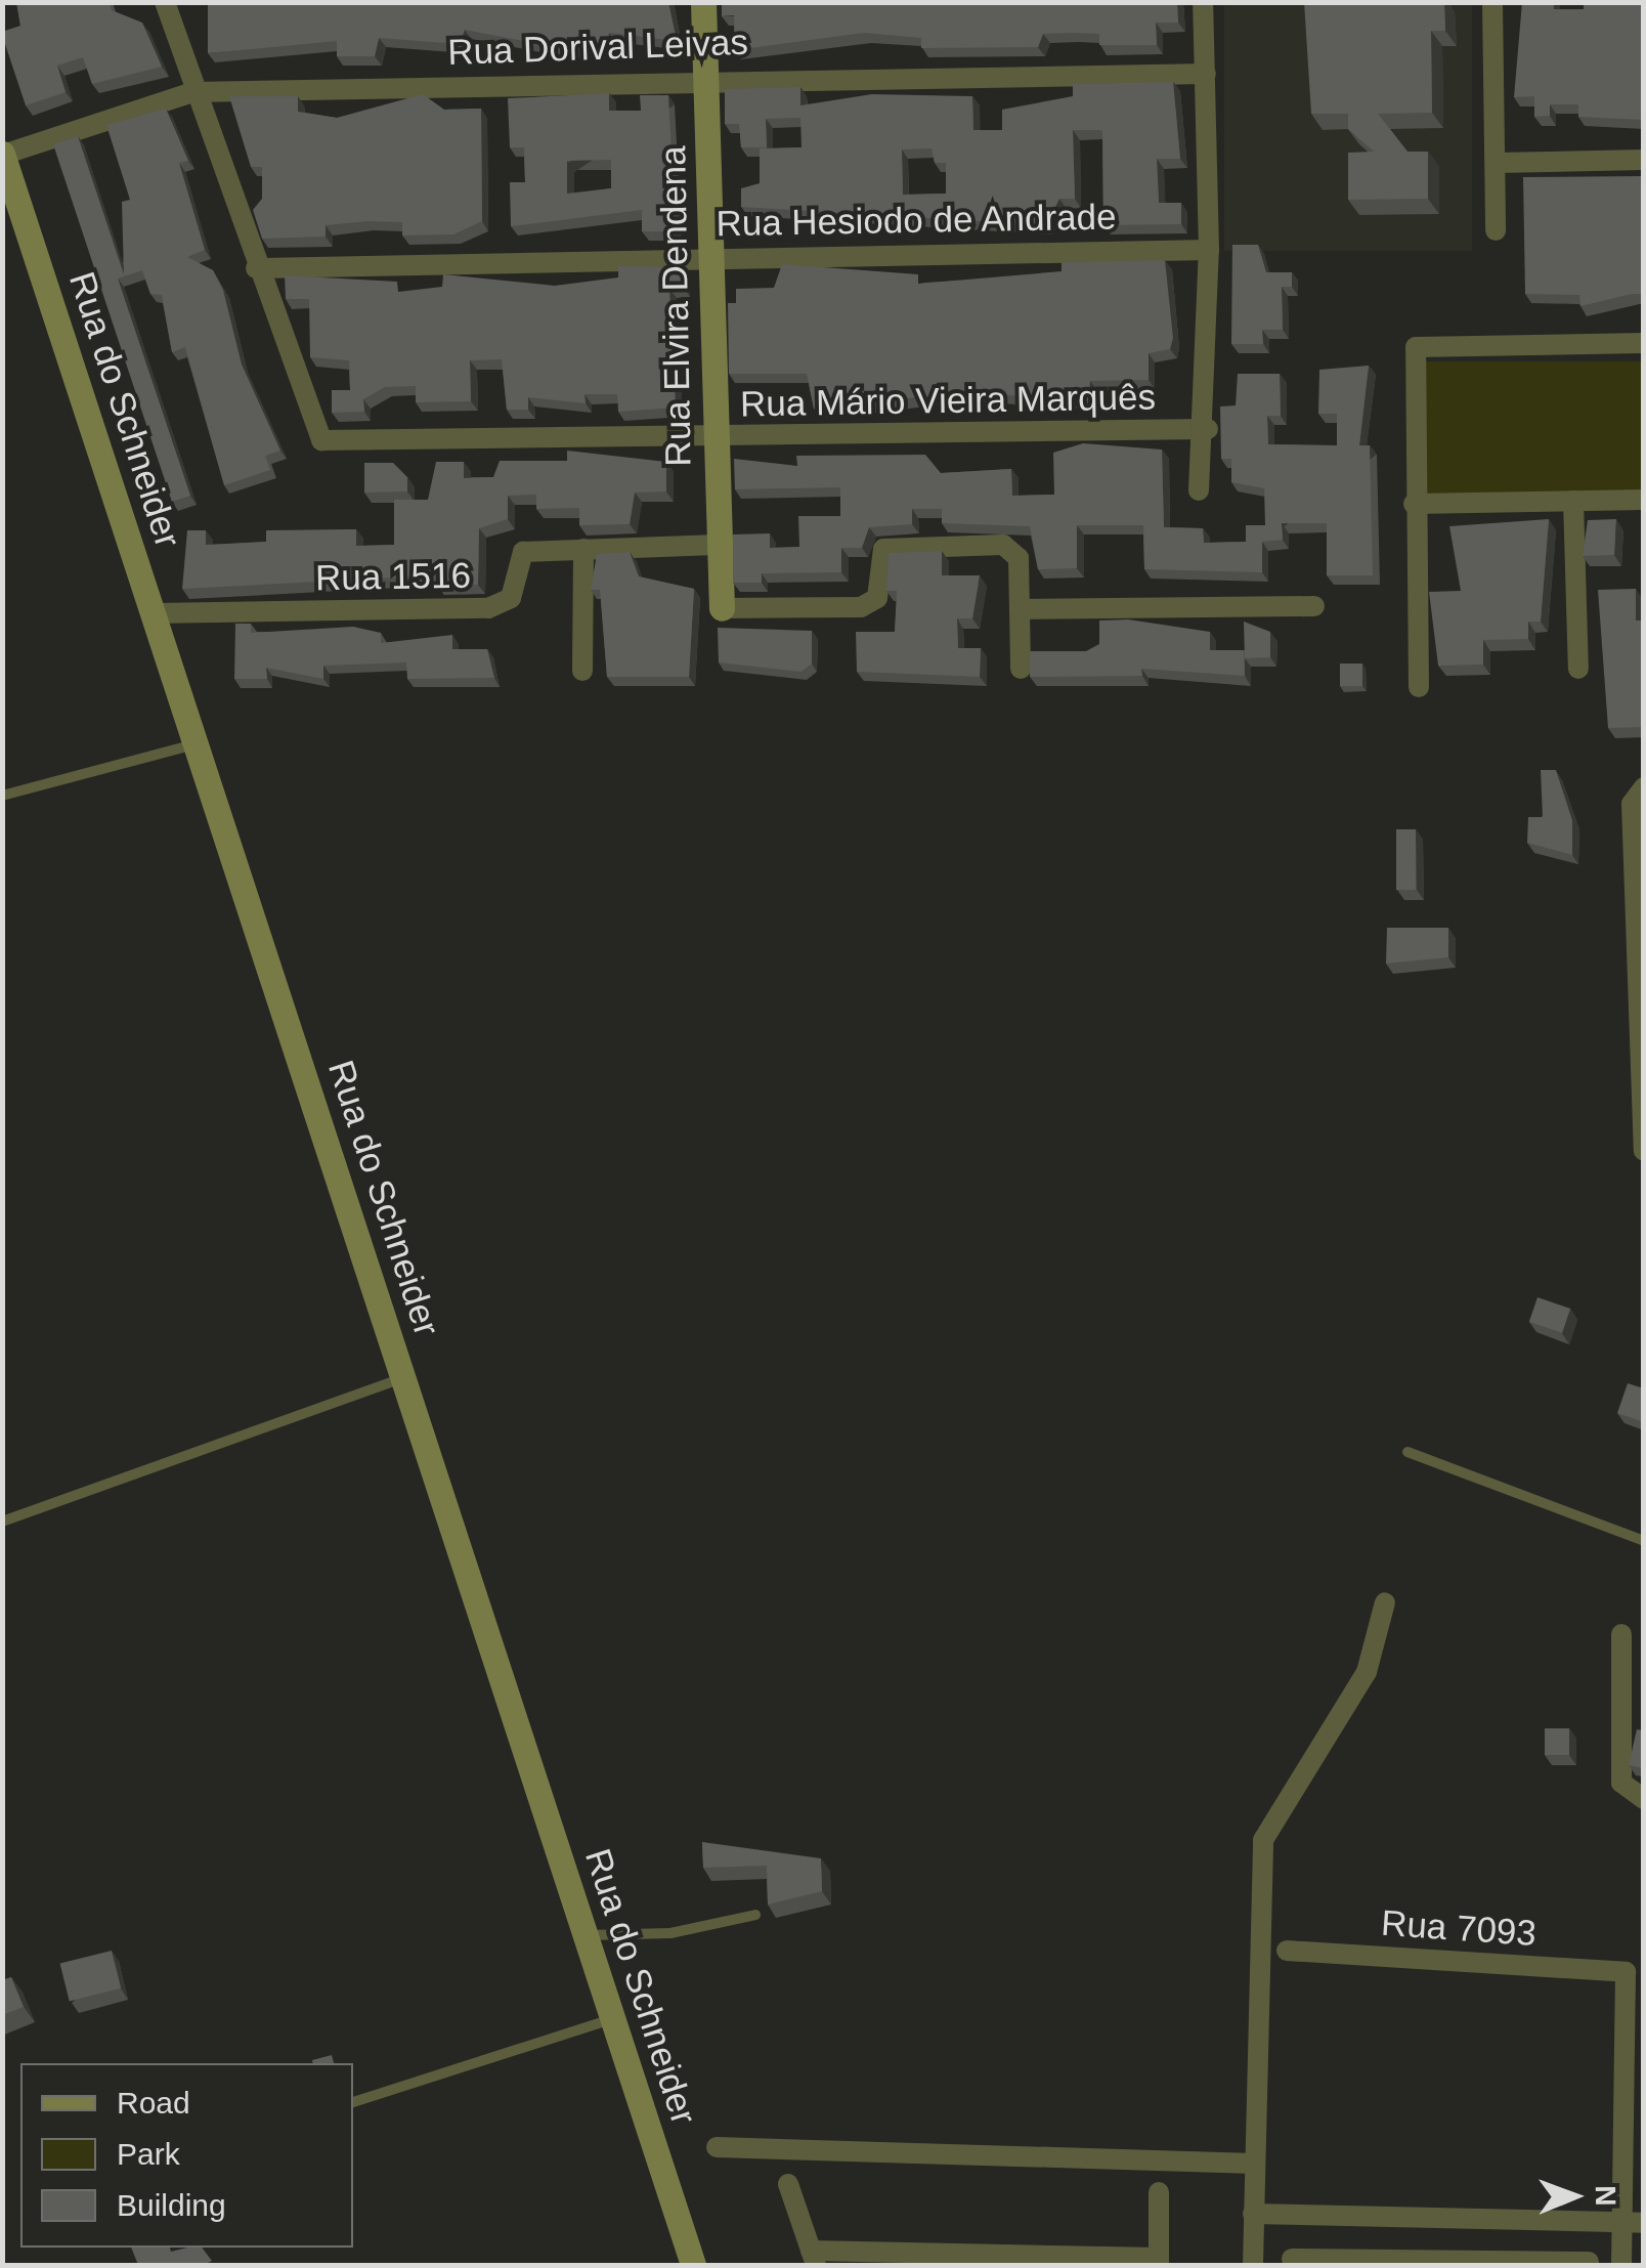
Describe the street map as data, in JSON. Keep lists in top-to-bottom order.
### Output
{
  "streets": {
    "street": [
      "Rua Dorival Leivas",
      "Rua Hesiodo de Andrade",
      "Rua Elvira Dendena",
      "Rua Mário Vieira Marquês",
      "Rua do Schneider",
      "Rua 1516",
      "Rua 7093"
    ]
  },
  "crossings": [
    ["Rua Dorival Leivas", "Rua Elvira Dendena"],
    ["Rua Dorival Leivas", "Rua do Schneider"],
    ["Rua Hesiodo de Andrade", "Rua Elvira Dendena"],
    ["Rua Hesiodo de Andrade", "Rua Mário Vieira Marquês"],
    ["Rua Elvira Dendena", "Rua Mário Vieira Marquês"],
    ["Rua Elvira Dendena", "Rua 1516"],
    ["Rua do Schneider", "Rua 1516"]
  ],
  "legend": ["Road", "Park", "Building"],
  "north": "right"
}
